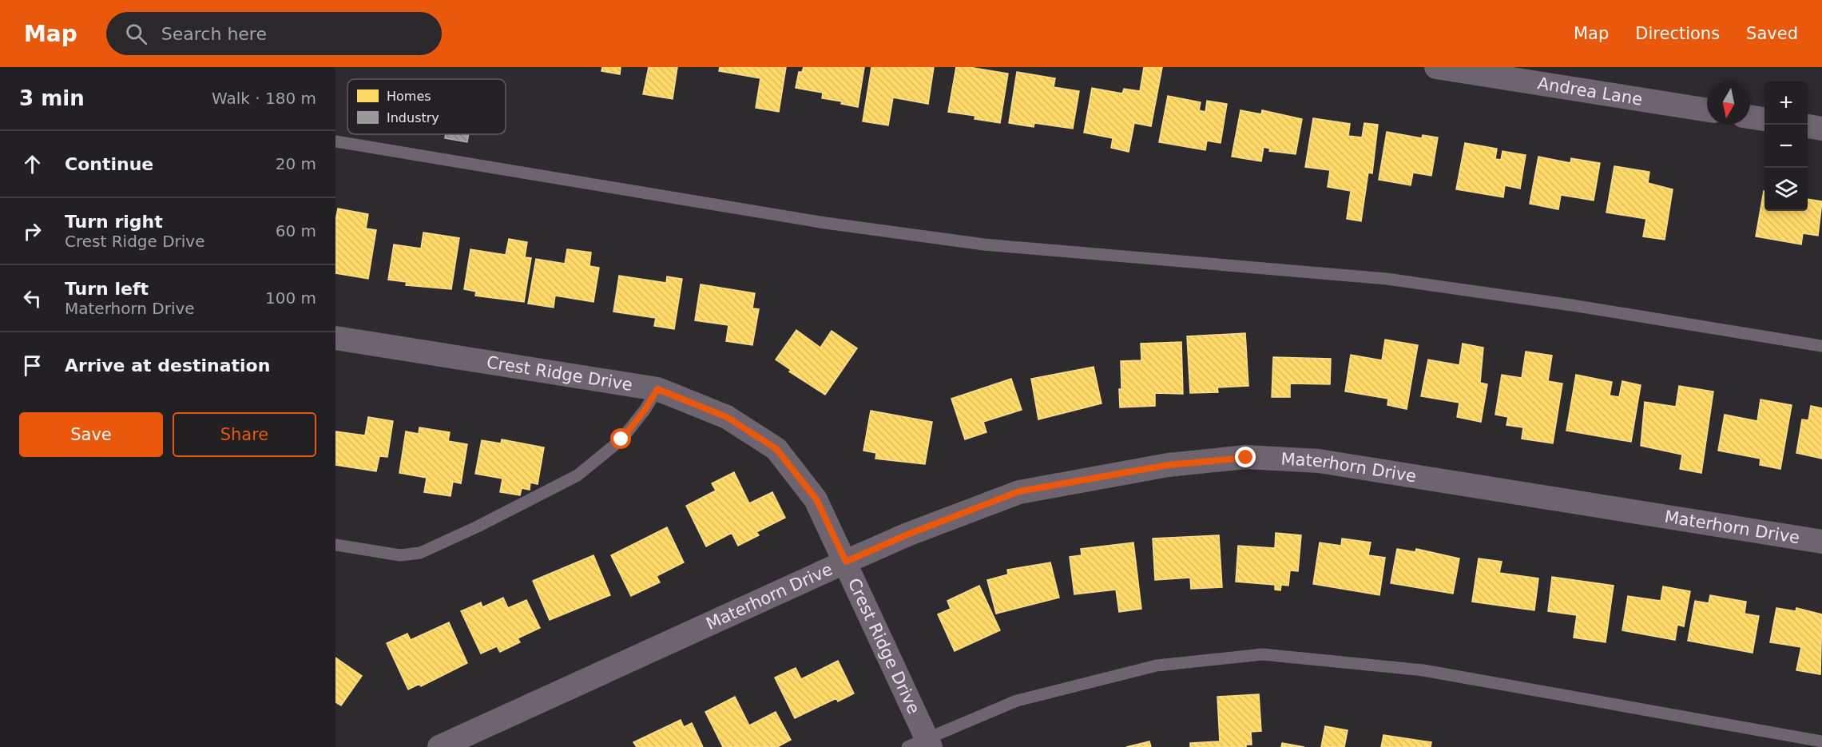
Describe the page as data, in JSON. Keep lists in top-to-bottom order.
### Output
{
  "streets": {
    "street": ["Andrea Lane", "Crest Ridge Drive", "Materhorn Drive"]
  },
  "crossings": [
    ["Crest Ridge Drive", "Materhorn Drive"]
  ],
  "legend": ["Homes", "Industry"],
  "north": "bottom",
  "page": {
    "header": "Map",
    "search": "Search here",
    "nav": ["Map", "Directions", "Saved"],
    "heading": ["3 min", "Walk · 180 m"],
    "map_buttons": ["+", "−"],
    "list": [
      ["Continue", "20 m"],
      ["Turn right", "Crest Ridge Drive", "60 m"],
      ["Turn left", "Materhorn Drive", "100 m"],
      "Arrive at destination"
    ],
    "buttons": ["Save", "Share"]
  }
}
